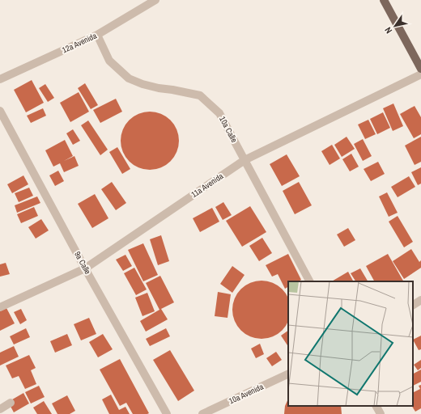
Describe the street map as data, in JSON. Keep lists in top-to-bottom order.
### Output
{
  "streets": {
    "street": [
      "12a Avenida",
      "10a Calle",
      "11a Avenida",
      "9a Calle",
      "10a Avenida"
    ]
  },
  "crossings": [
    ["12a Avenida", "10a Calle"],
    ["10a Calle", "11a Avenida"],
    ["11a Avenida", "9a Calle"]
  ],
  "north": "bottom left"
}
